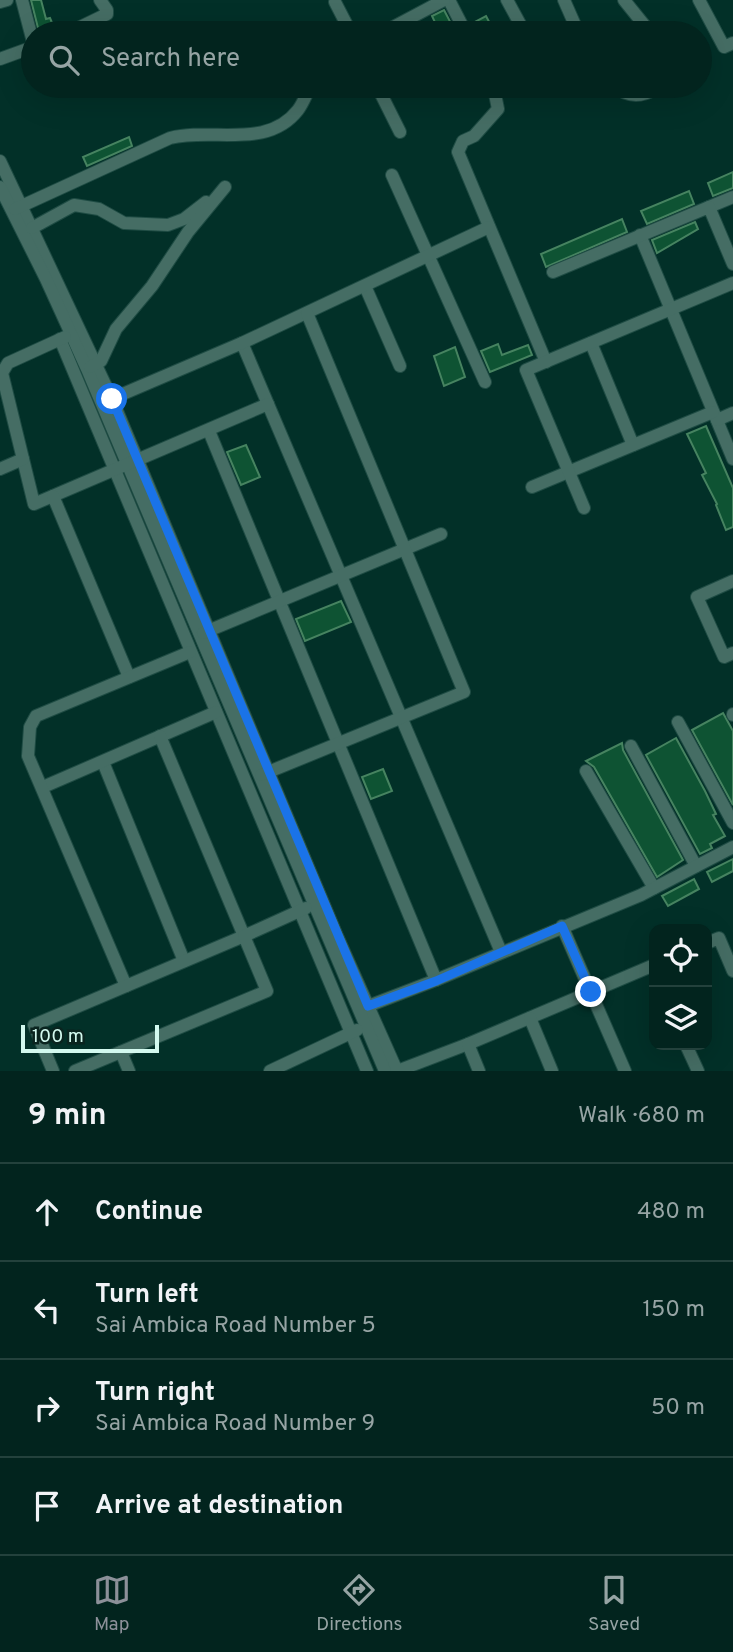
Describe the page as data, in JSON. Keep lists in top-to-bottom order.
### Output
{
  "scale_bar": "100 m",
  "page": {
    "search": "Search here",
    "scale": "100 m",
    "heading": ["9 min", "Walk · 680 m"],
    "list": [
      ["Continue", "480 m"],
      ["Turn left", "Sai Ambica Road Number 5", "150 m"],
      ["Turn right", "Sai Ambica Road Number 9", "50 m"],
      "Arrive at destination"
    ],
    "nav": ["Map", "Directions", "Saved"]
  }
}
